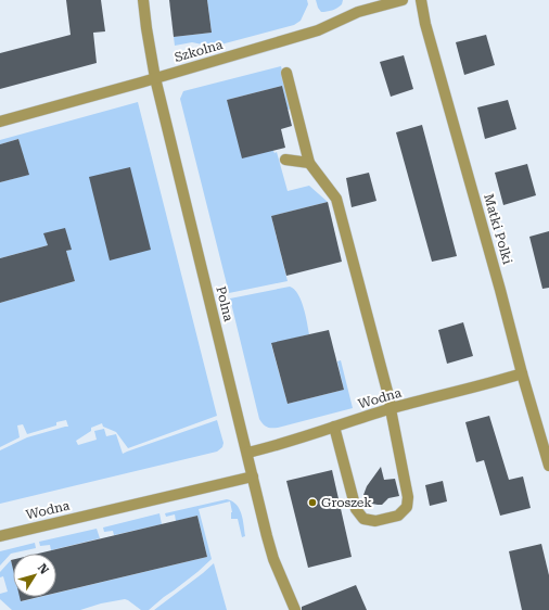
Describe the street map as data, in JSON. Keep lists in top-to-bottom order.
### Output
{
  "streets": {
    "street": [
      "Szkolna",
      "Matki Polki",
      "Polna",
      "Wodna"
    ]
  },
  "crossings": [
    ["Szkolna", "Polna"],
    ["Matki Polki", "Wodna"],
    ["Polna", "Wodna"]
  ],
  "places": ["Groszek"],
  "north": "top right"
}
